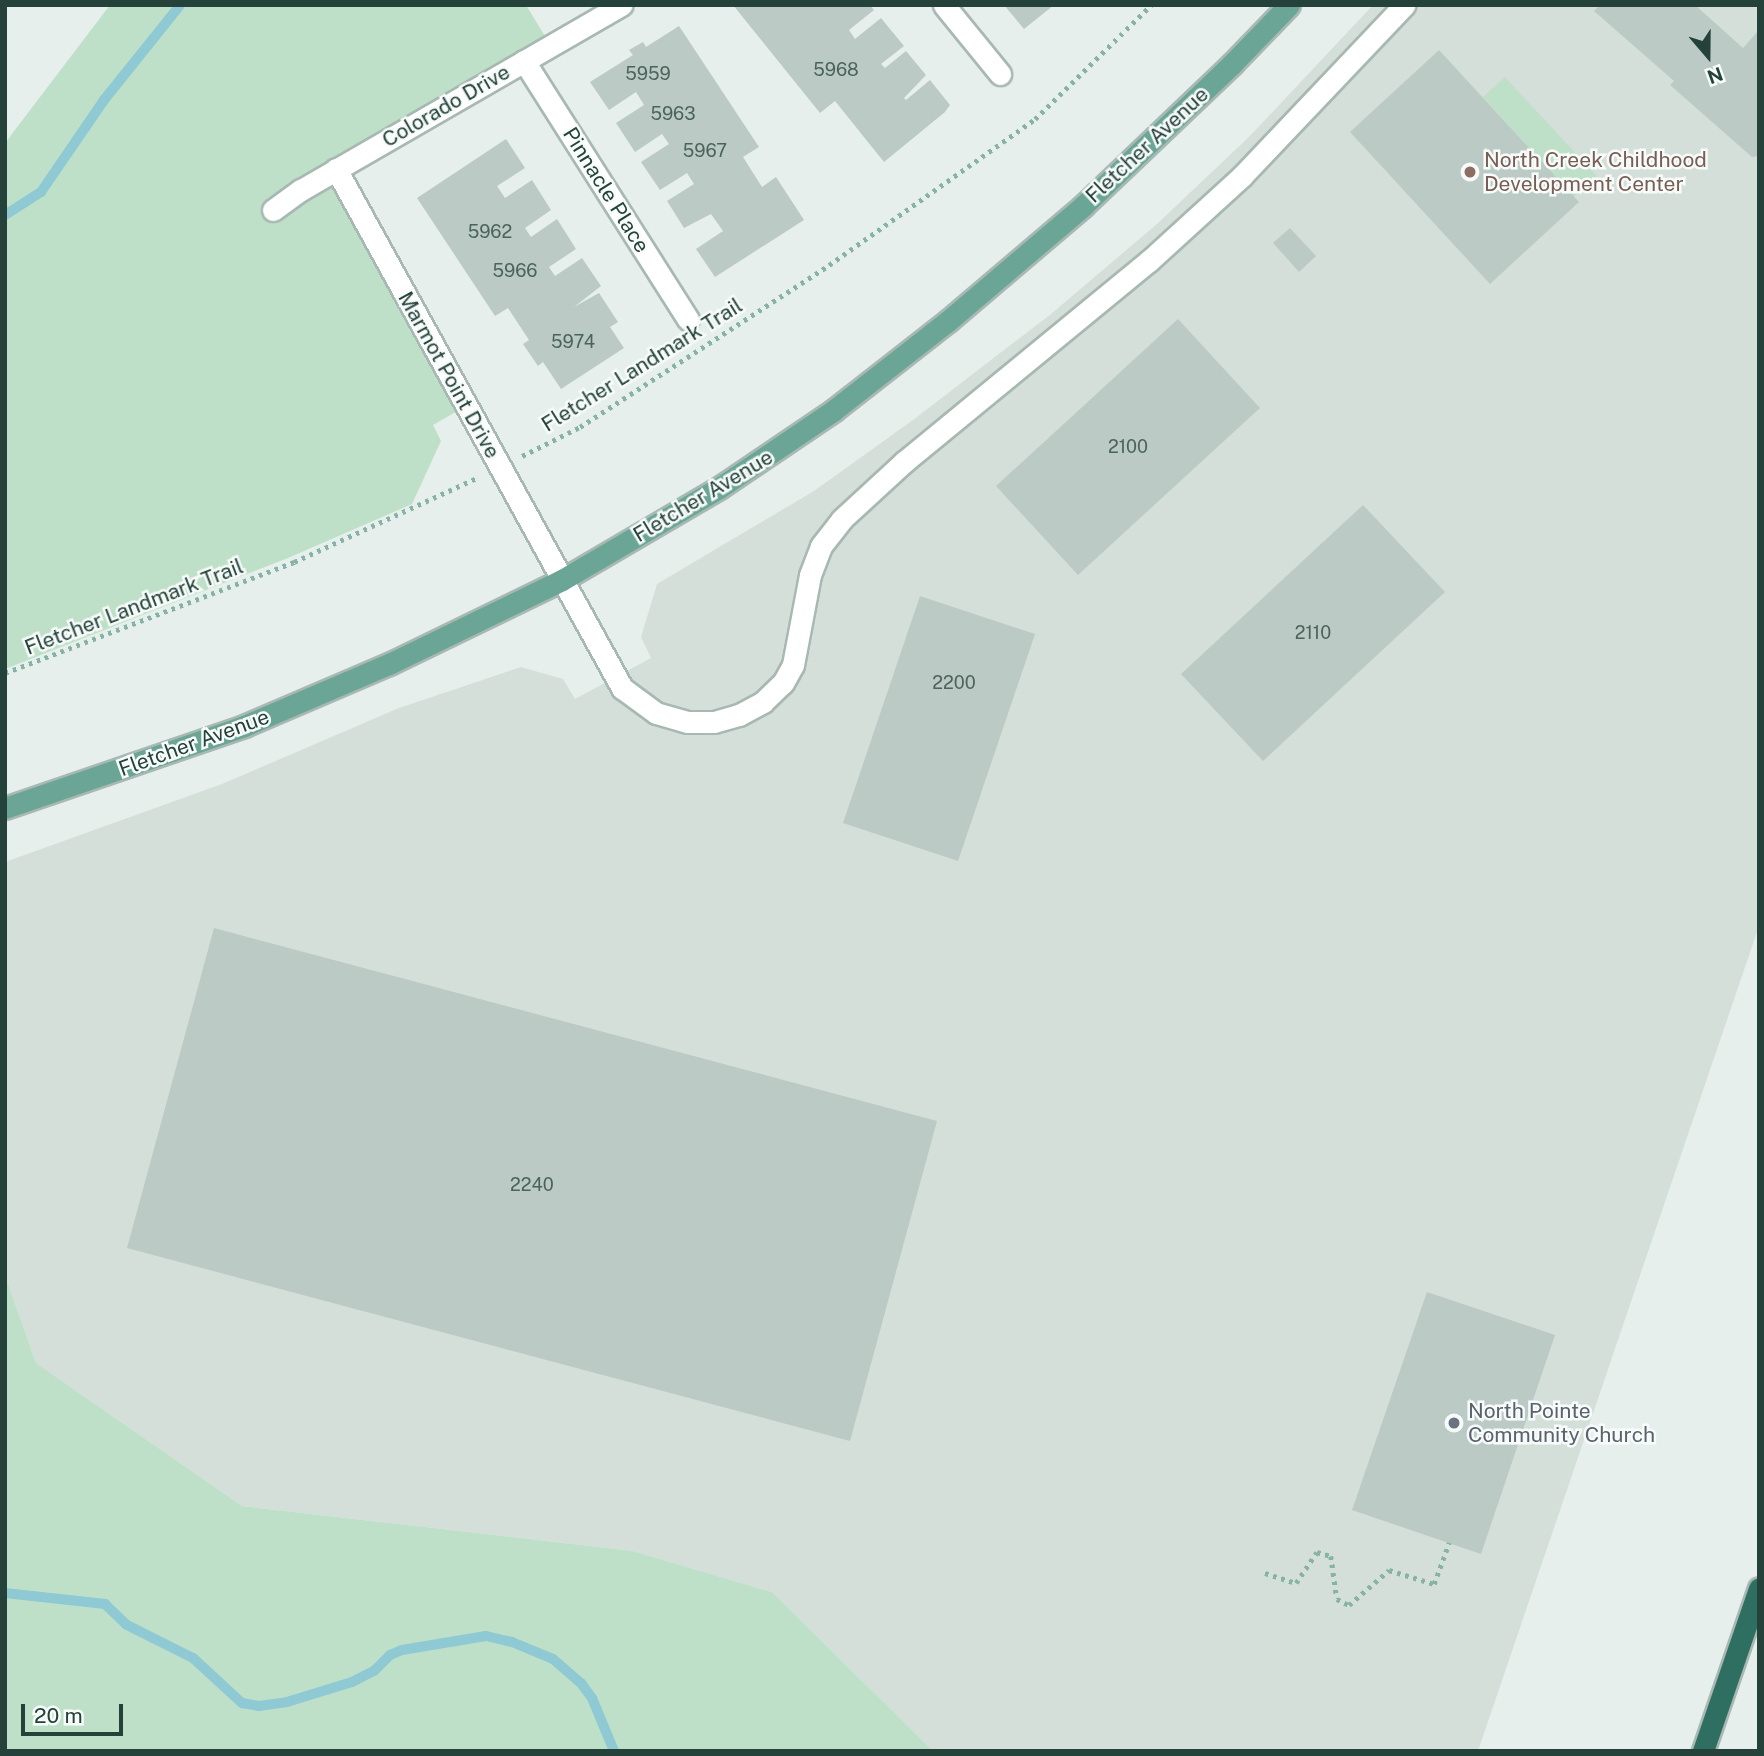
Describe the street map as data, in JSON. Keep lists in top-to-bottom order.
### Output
{
  "streets": {
    "main road": ["Fletcher Avenue"],
    "lane": ["Colorado Drive", "Pinnacle Place", "Marmot Point Drive"],
    "path": ["Fletcher Landmark Trail"]
  },
  "crossings": [
    ["Colorado Drive", "Pinnacle Place"],
    ["Colorado Drive", "Marmot Point Drive"],
    ["Fletcher Avenue", "Marmot Point Drive"],
    ["Fletcher Landmark Trail", "Marmot Point Drive"]
  ],
  "places": ["North Creek Childhood Development Center", "North Pointe Community Church"],
  "house_numbers": [
    "5968",
    "5959",
    "5963",
    "5967",
    "5962",
    "5966",
    "5974",
    "2100",
    "2110",
    "2200",
    "2240"
  ],
  "scale_bar": "20 m",
  "north": "bottom"
}
